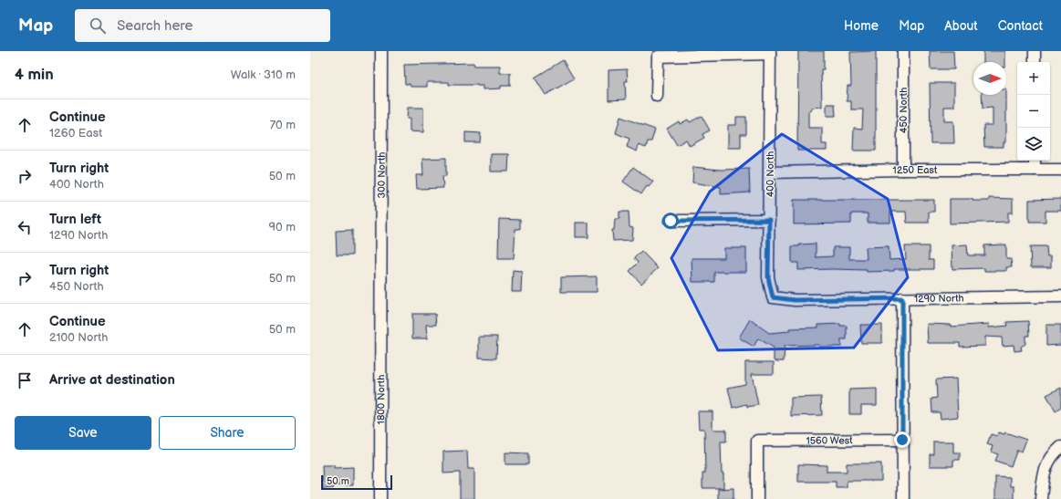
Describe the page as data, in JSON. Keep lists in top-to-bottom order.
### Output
{
  "streets": {
    "street": [
      "450 North",
      "1250 East",
      "400 North",
      "300 North",
      "1290 North",
      "1800 North",
      "1560 West"
    ]
  },
  "crossings": [
    ["450 North", "1250 East"],
    ["1250 East", "400 North"],
    ["400 North", "1290 North"],
    ["300 North", "1800 North"]
  ],
  "scale_bar": "50 m",
  "north": "right",
  "page": {
    "header": "Map",
    "search": "Search here",
    "nav": [
      "Home",
      "Map",
      "About",
      "Contact"
    ],
    "heading": ["4 min", "Walk · 310 m"],
    "map_buttons": ["+", "−"],
    "list": [
      ["Continue", "1260 East", "70 m"],
      ["Turn right", "400 North", "50 m"],
      ["Turn left", "1290 North", "90 m"],
      ["Turn right", "450 North", "50 m"],
      ["Continue", "2100 North", "50 m"],
      "Arrive at destination"
    ],
    "buttons": ["Save", "Share"],
    "scale": "50 m"
  }
}
